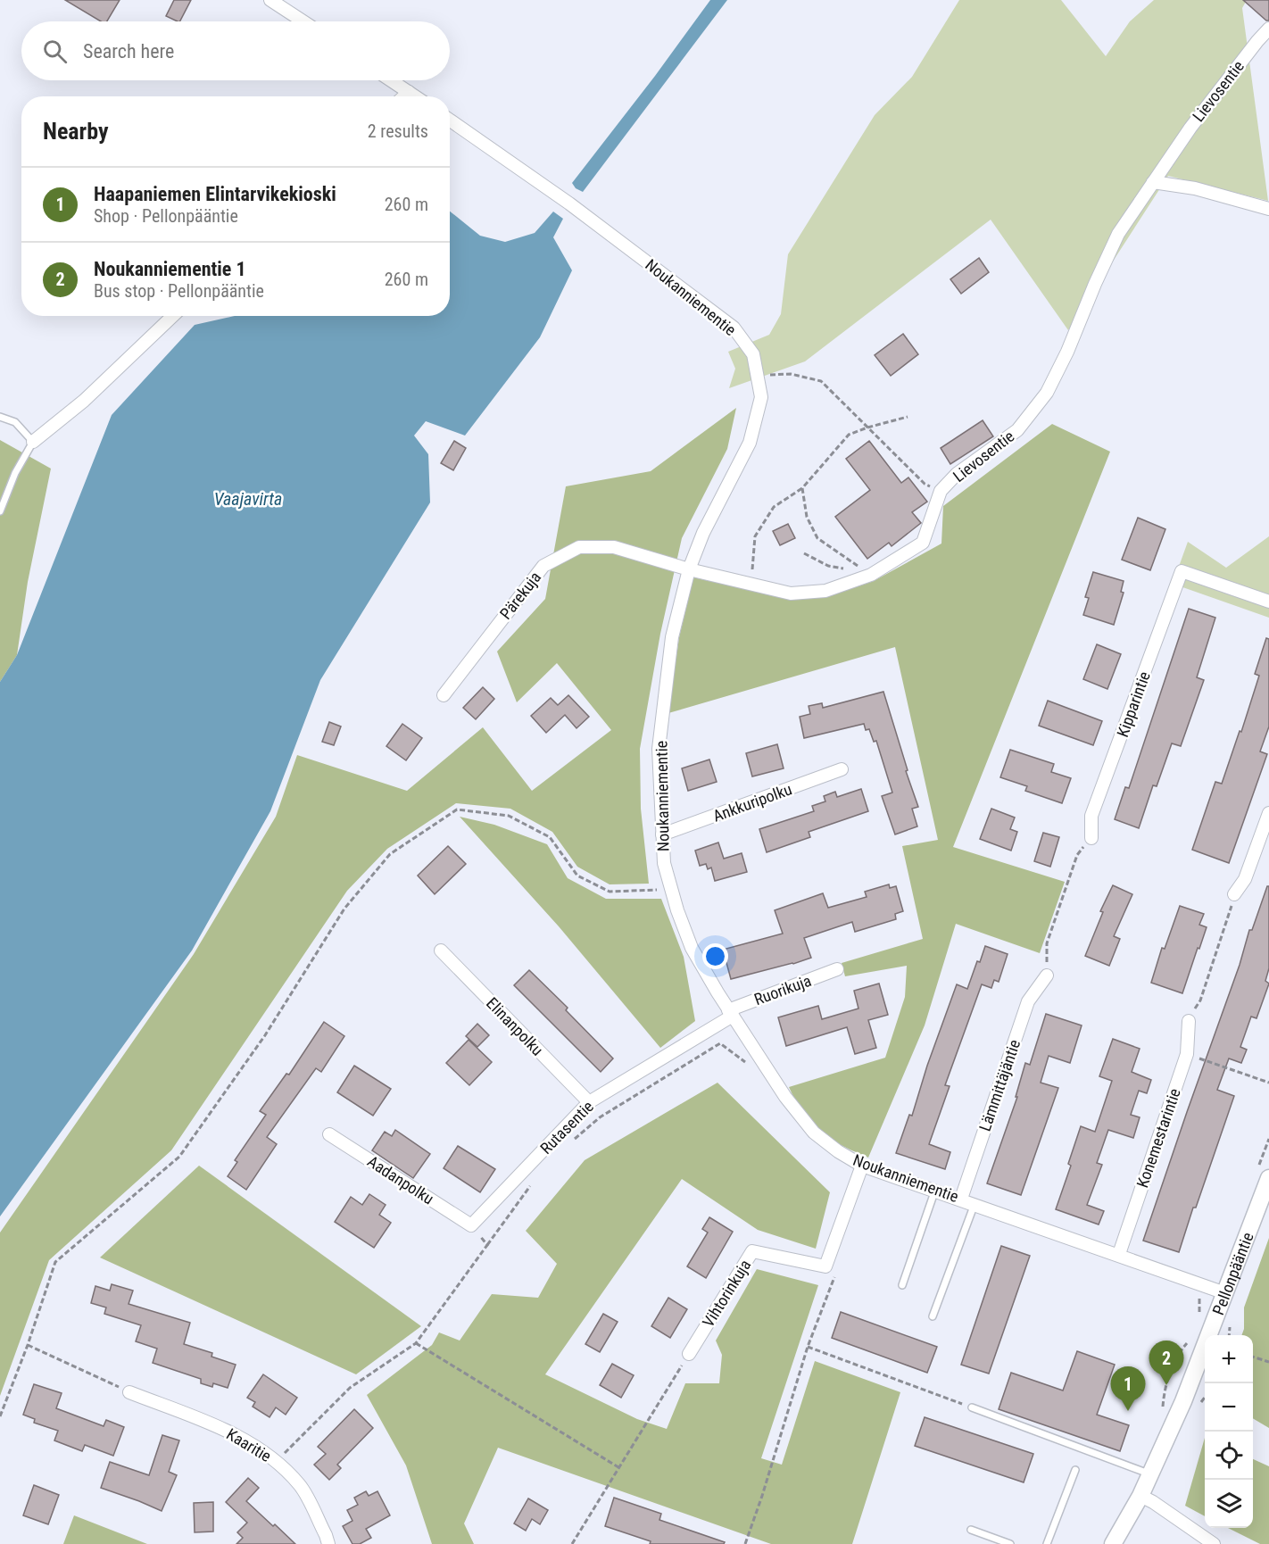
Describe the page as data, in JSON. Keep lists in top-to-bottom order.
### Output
{
  "streets": {
    "street": [
      "Lievosentie",
      "Noukanniementie",
      "Pärekuja",
      "Kipparintie",
      "Ankkuripolku",
      "Ruorikuja",
      "Elinanpolku",
      "Lämmittäjäntie",
      "Rutasentie",
      "Konemestarintie",
      "Aadanpolku",
      "Pellonpääntie",
      "Vihtorinkuja",
      "Kaaritie"
    ]
  },
  "crossings": [
    ["Lievosentie", "Noukanniementie"],
    ["Lievosentie", "Pärekuja"],
    ["Noukanniementie", "Pärekuja"],
    ["Noukanniementie", "Ankkuripolku"],
    ["Noukanniementie", "Ruorikuja"],
    ["Noukanniementie", "Lämmittäjäntie"],
    ["Noukanniementie", "Rutasentie"],
    ["Noukanniementie", "Konemestarintie"],
    ["Noukanniementie", "Pellonpääntie"],
    ["Noukanniementie", "Vihtorinkuja"],
    ["Ruorikuja", "Rutasentie"],
    ["Elinanpolku", "Rutasentie"],
    ["Rutasentie", "Aadanpolku"]
  ],
  "water": ["Vaajavirta"],
  "page": {
    "search": "Search here",
    "heading": ["Nearby", "2 results"],
    "list": [
      {
        "mark": "1",
        "name": "Haapaniemen Elintarvikekioski",
        "note": "Shop · Pellonpääntie",
        "value": "260 m"
      },
      {
        "mark": "2",
        "name": "Noukanniementie 1",
        "note": "Bus stop · Pellonpääntie",
        "value": "260 m"
      }
    ],
    "map_buttons": ["+", "−"],
    "pins": ["2", "1"]
  }
}
